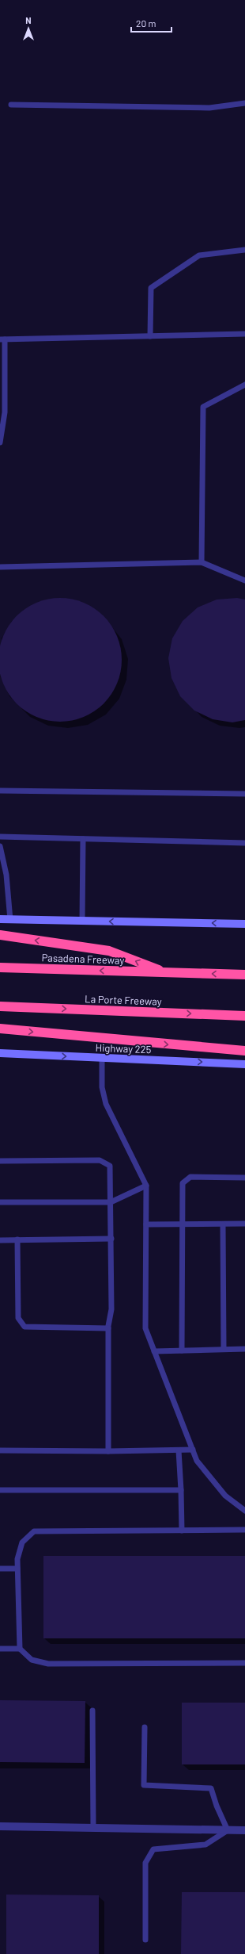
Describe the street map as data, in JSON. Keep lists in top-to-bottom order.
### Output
{
  "streets": {
    "highway": ["Pasadena Freeway", "La Porte Freeway"],
    "main road": ["Highway 225"]
  },
  "one_way": ["Highway 225"],
  "scale_bar": "20 m",
  "north": "top"
}
